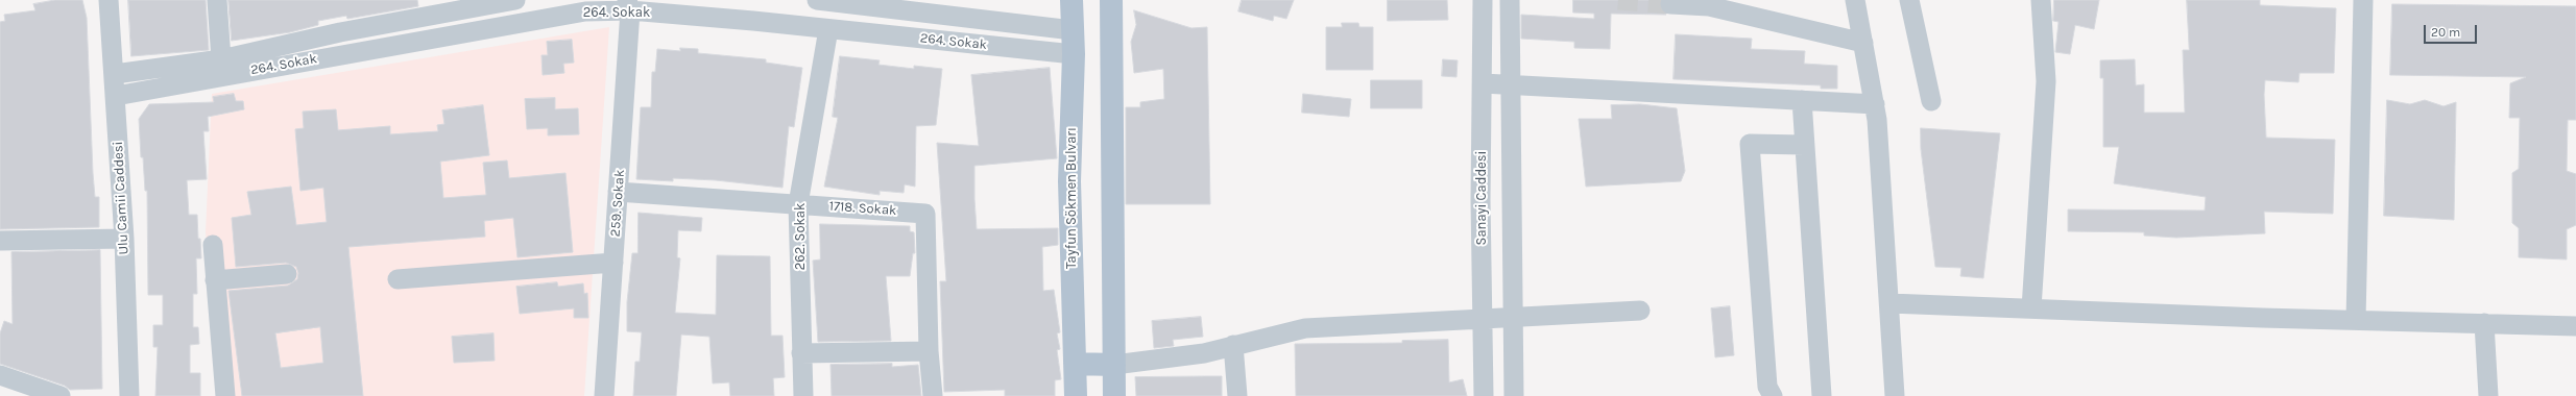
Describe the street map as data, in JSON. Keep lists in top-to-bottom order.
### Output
{
  "streets": {
    "main road": ["Tayfun Sökmen Bulvarı"],
    "street": [
      "264. Sokak",
      "Ulu Camii Caddesi",
      "Sanayi Caddesi",
      "259. Sokak",
      "1718. Sokak",
      "262. Sokak"
    ]
  },
  "crossings": [
    ["264. Sokak", "Ulu Camii Caddesi"],
    ["264. Sokak", "Tayfun Sökmen Bulvarı"],
    ["264. Sokak", "259. Sokak"],
    ["264. Sokak", "262. Sokak"],
    ["259. Sokak", "1718. Sokak"],
    ["1718. Sokak", "262. Sokak"]
  ],
  "scale_bar": "20 m"
}
